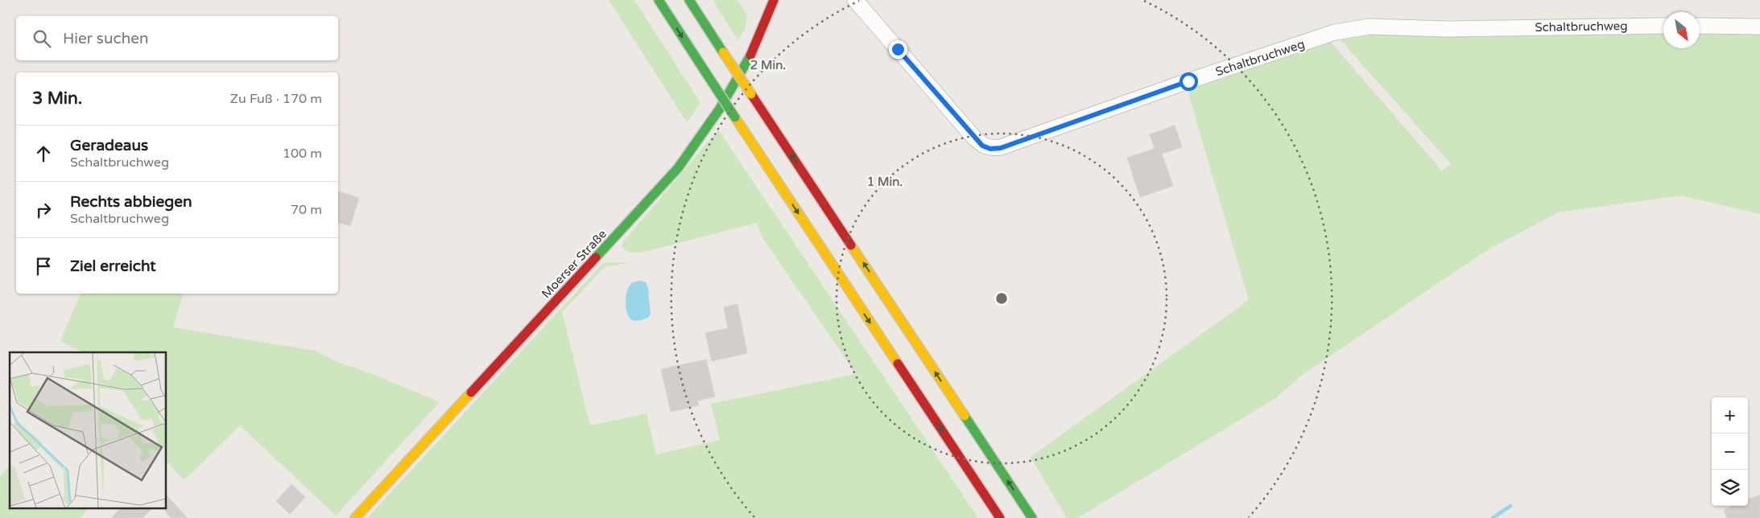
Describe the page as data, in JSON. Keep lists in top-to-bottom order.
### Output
{
  "streets": {
    "main road": ["Moerser Straße"],
    "street": ["Schaltbruchweg"]
  },
  "north": "bottom right",
  "page": {
    "search": "Hier suchen",
    "heading": ["3 Min.", "Zu Fuß · 170 m"],
    "list": [
      ["Geradeaus", "Schaltbruchweg", "100 m"],
      ["Rechts abbiegen", "Schaltbruchweg", "70 m"],
      "Ziel erreicht"
    ],
    "map_buttons": ["+", "−"]
  },
  "rings": ["2 Min.", "1 Min."]
}
